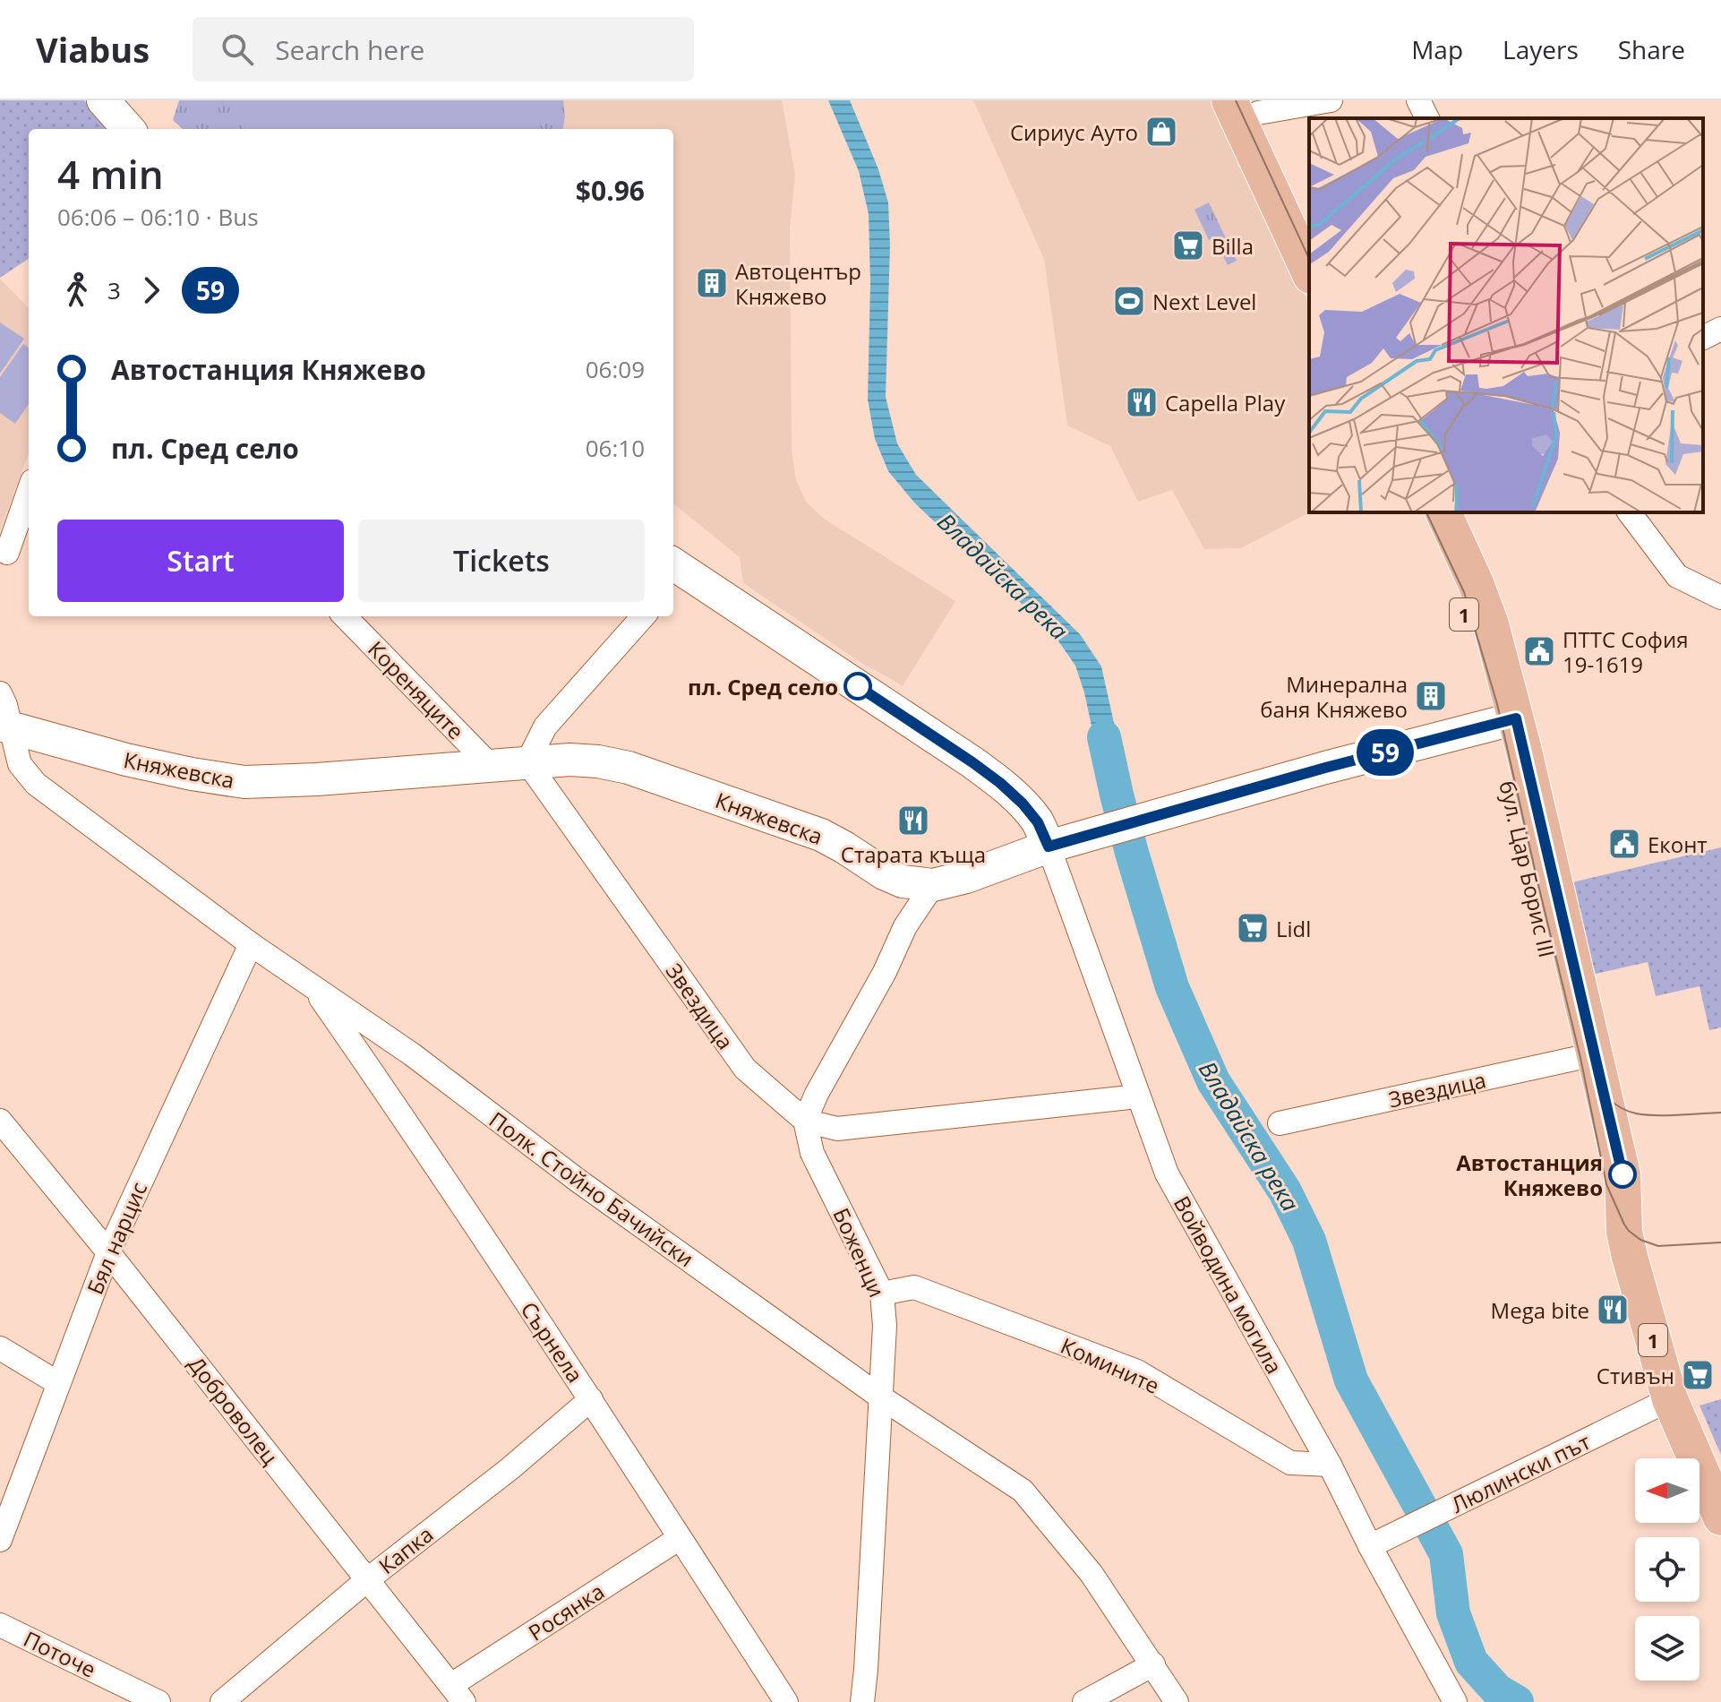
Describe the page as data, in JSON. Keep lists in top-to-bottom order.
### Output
{
  "streets": {
    "main road": ["1", "бул. Цар Борис III"],
    "street": [
      "Кореняците",
      "Княжевска",
      "Звездица",
      "Полк. Стойно Бачийски",
      "Бял нарцис",
      "Боженци",
      "Войводина могила",
      "Сърнела",
      "Комините",
      "Доброволец",
      "Люлински път",
      "Капка",
      "Росянка",
      "Поточе"
    ]
  },
  "crossings": [
    ["Кореняците", "Княжевска"],
    ["Княжевска", "бул. Цар Борис III"],
    ["Княжевска", "Звездица"],
    ["Княжевска", "Полк. Стойно Бачийски"],
    ["Княжевска", "Войводина могила"],
    ["бул. Цар Борис III", "Звездица"],
    ["бул. Цар Борис III", "Люлински път"],
    ["Звездица", "Боженци"],
    ["Звездица", "Войводина могила"],
    ["Полк. Стойно Бачийски", "Бял нарцис"],
    ["Полк. Стойно Бачийски", "Боженци"],
    ["Полк. Стойно Бачийски", "Сърнела"],
    ["Бял нарцис", "Доброволец"],
    ["Боженци", "Комините"],
    ["Войводина могила", "Комините"],
    ["Войводина могила", "Люлински път"],
    ["Сърнела", "Капка"],
    ["Сърнела", "Росянка"],
    ["Доброволец", "Капка"],
    ["Доброволец", "Росянка"]
  ],
  "water": ["Владайска река"],
  "places": {
    "shop": ["Сириус Ауто"],
    "supermarket": ["Billa", "Lidl", "Стивън"],
    "building": ["Автоцентър Княжево", "Минерална баня Княжево"],
    "sports": ["Next Level"],
    "restaurant": ["Capella Play", "Старата къща", "Mega bite"],
    "public building": ["ПТТС София 19-1619", "Еконт"],
    "other": ["пл. Сред село", "Автостанция Княжево"]
  },
  "lines": ["bus line 59"],
  "north": "left",
  "page": {
    "header": "Viabus",
    "search": "Search here",
    "nav": ["Map", "Layers", "Share"],
    "on_map": "59",
    "heading": ["4 min", "06:06 – 06:10 · Bus", "$0.96"],
    "legs": ["3", "59"],
    "list": [
      {
        "name": "Автостанция Княжево",
        "value": "06:09"
      },
      {
        "name": "пл. Сред село",
        "value": "06:10"
      }
    ],
    "buttons": ["Start", "Tickets"]
  }
}
